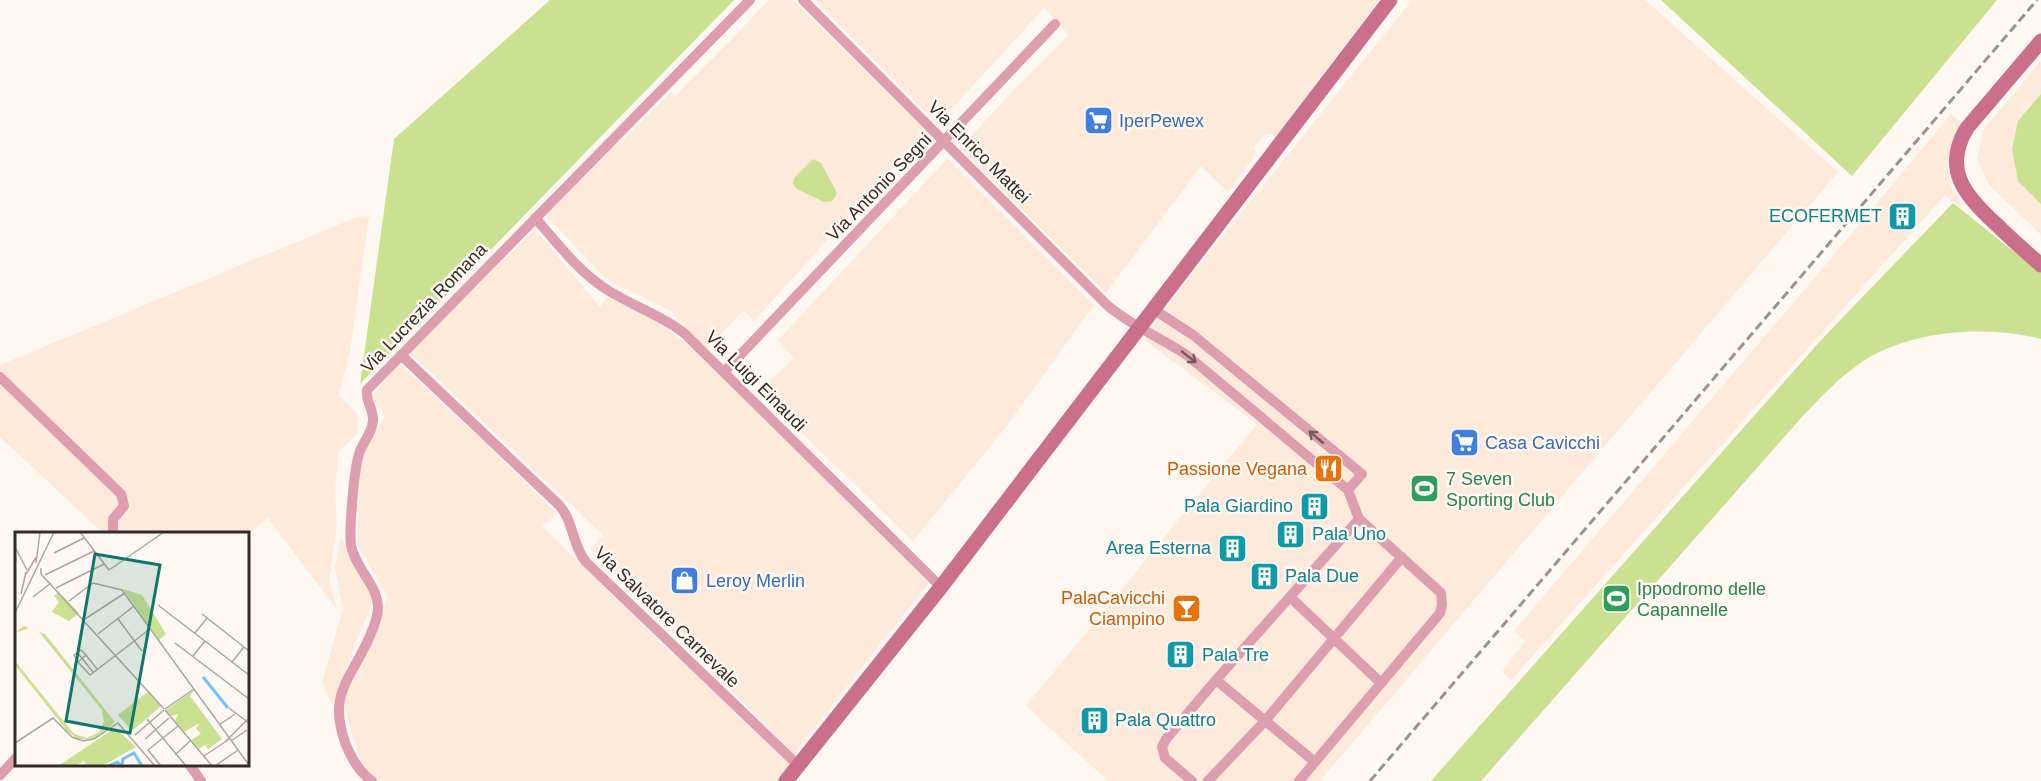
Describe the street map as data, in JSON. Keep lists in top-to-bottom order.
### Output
{
  "streets": {
    "street": [
      "Via Enrico Mattei",
      "Via Antonio Segni",
      "Via Lucrezia Romana",
      "Via Luigi Einaudi",
      "Via Salvatore Carnevale"
    ]
  },
  "crossings": [
    ["Via Enrico Mattei", "Via Antonio Segni"],
    ["Via Antonio Segni", "Via Luigi Einaudi"],
    ["Via Lucrezia Romana", "Via Luigi Einaudi"],
    ["Via Lucrezia Romana", "Via Salvatore Carnevale"]
  ],
  "places": {
    "supermarket": ["IperPewex", "Casa Cavicchi"],
    "building": [
      "ECOFERMET",
      "Pala Giardino",
      "Pala Uno",
      "Area Esterna",
      "Pala Due",
      "Pala Tre",
      "Pala Quattro"
    ],
    "restaurant": ["Passione Vegana"],
    "sports": ["7 Seven Sporting Club", "Ippodromo delle Capannelle"],
    "shop": ["Leroy Merlin"],
    "bar": ["PalaCavicchi Ciampino"]
  }
}
